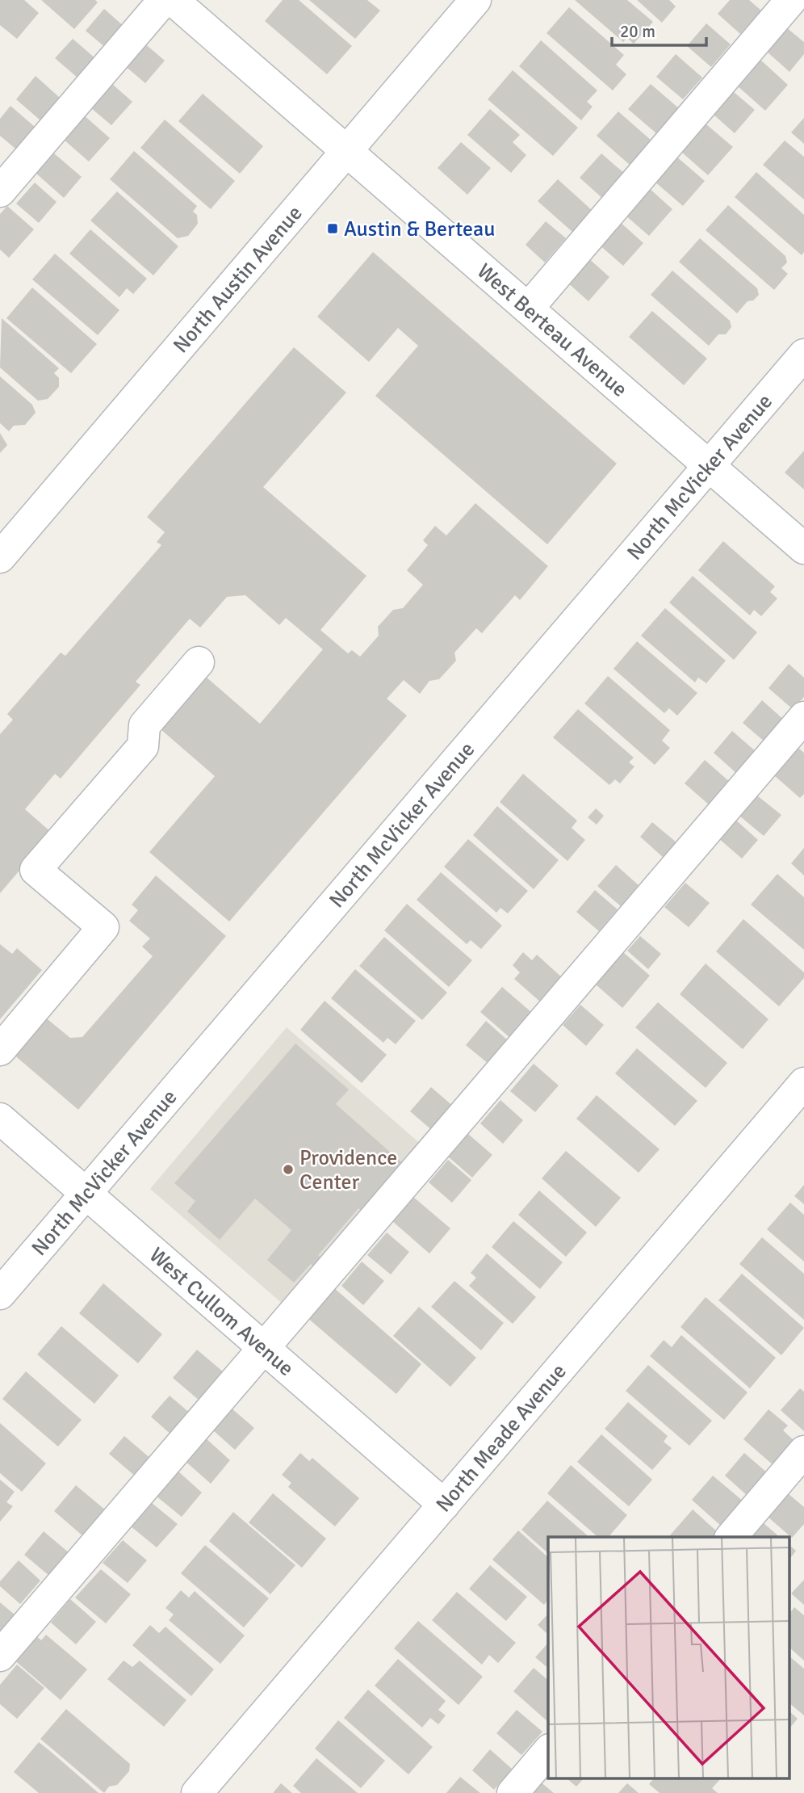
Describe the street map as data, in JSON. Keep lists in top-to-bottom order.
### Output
{
  "streets": {
    "street": [
      "North Austin Avenue",
      "West Berteau Avenue",
      "North McVicker Avenue",
      "West Cullom Avenue",
      "North Meade Avenue"
    ]
  },
  "crossings": [
    ["North Austin Avenue", "West Berteau Avenue"],
    ["West Berteau Avenue", "North McVicker Avenue"],
    ["North McVicker Avenue", "West Cullom Avenue"],
    ["West Cullom Avenue", "North Meade Avenue"]
  ],
  "places": {
    "transit": ["Austin & Berteau"],
    "other": ["Providence Center"]
  },
  "scale_bar": "20 m"
}
